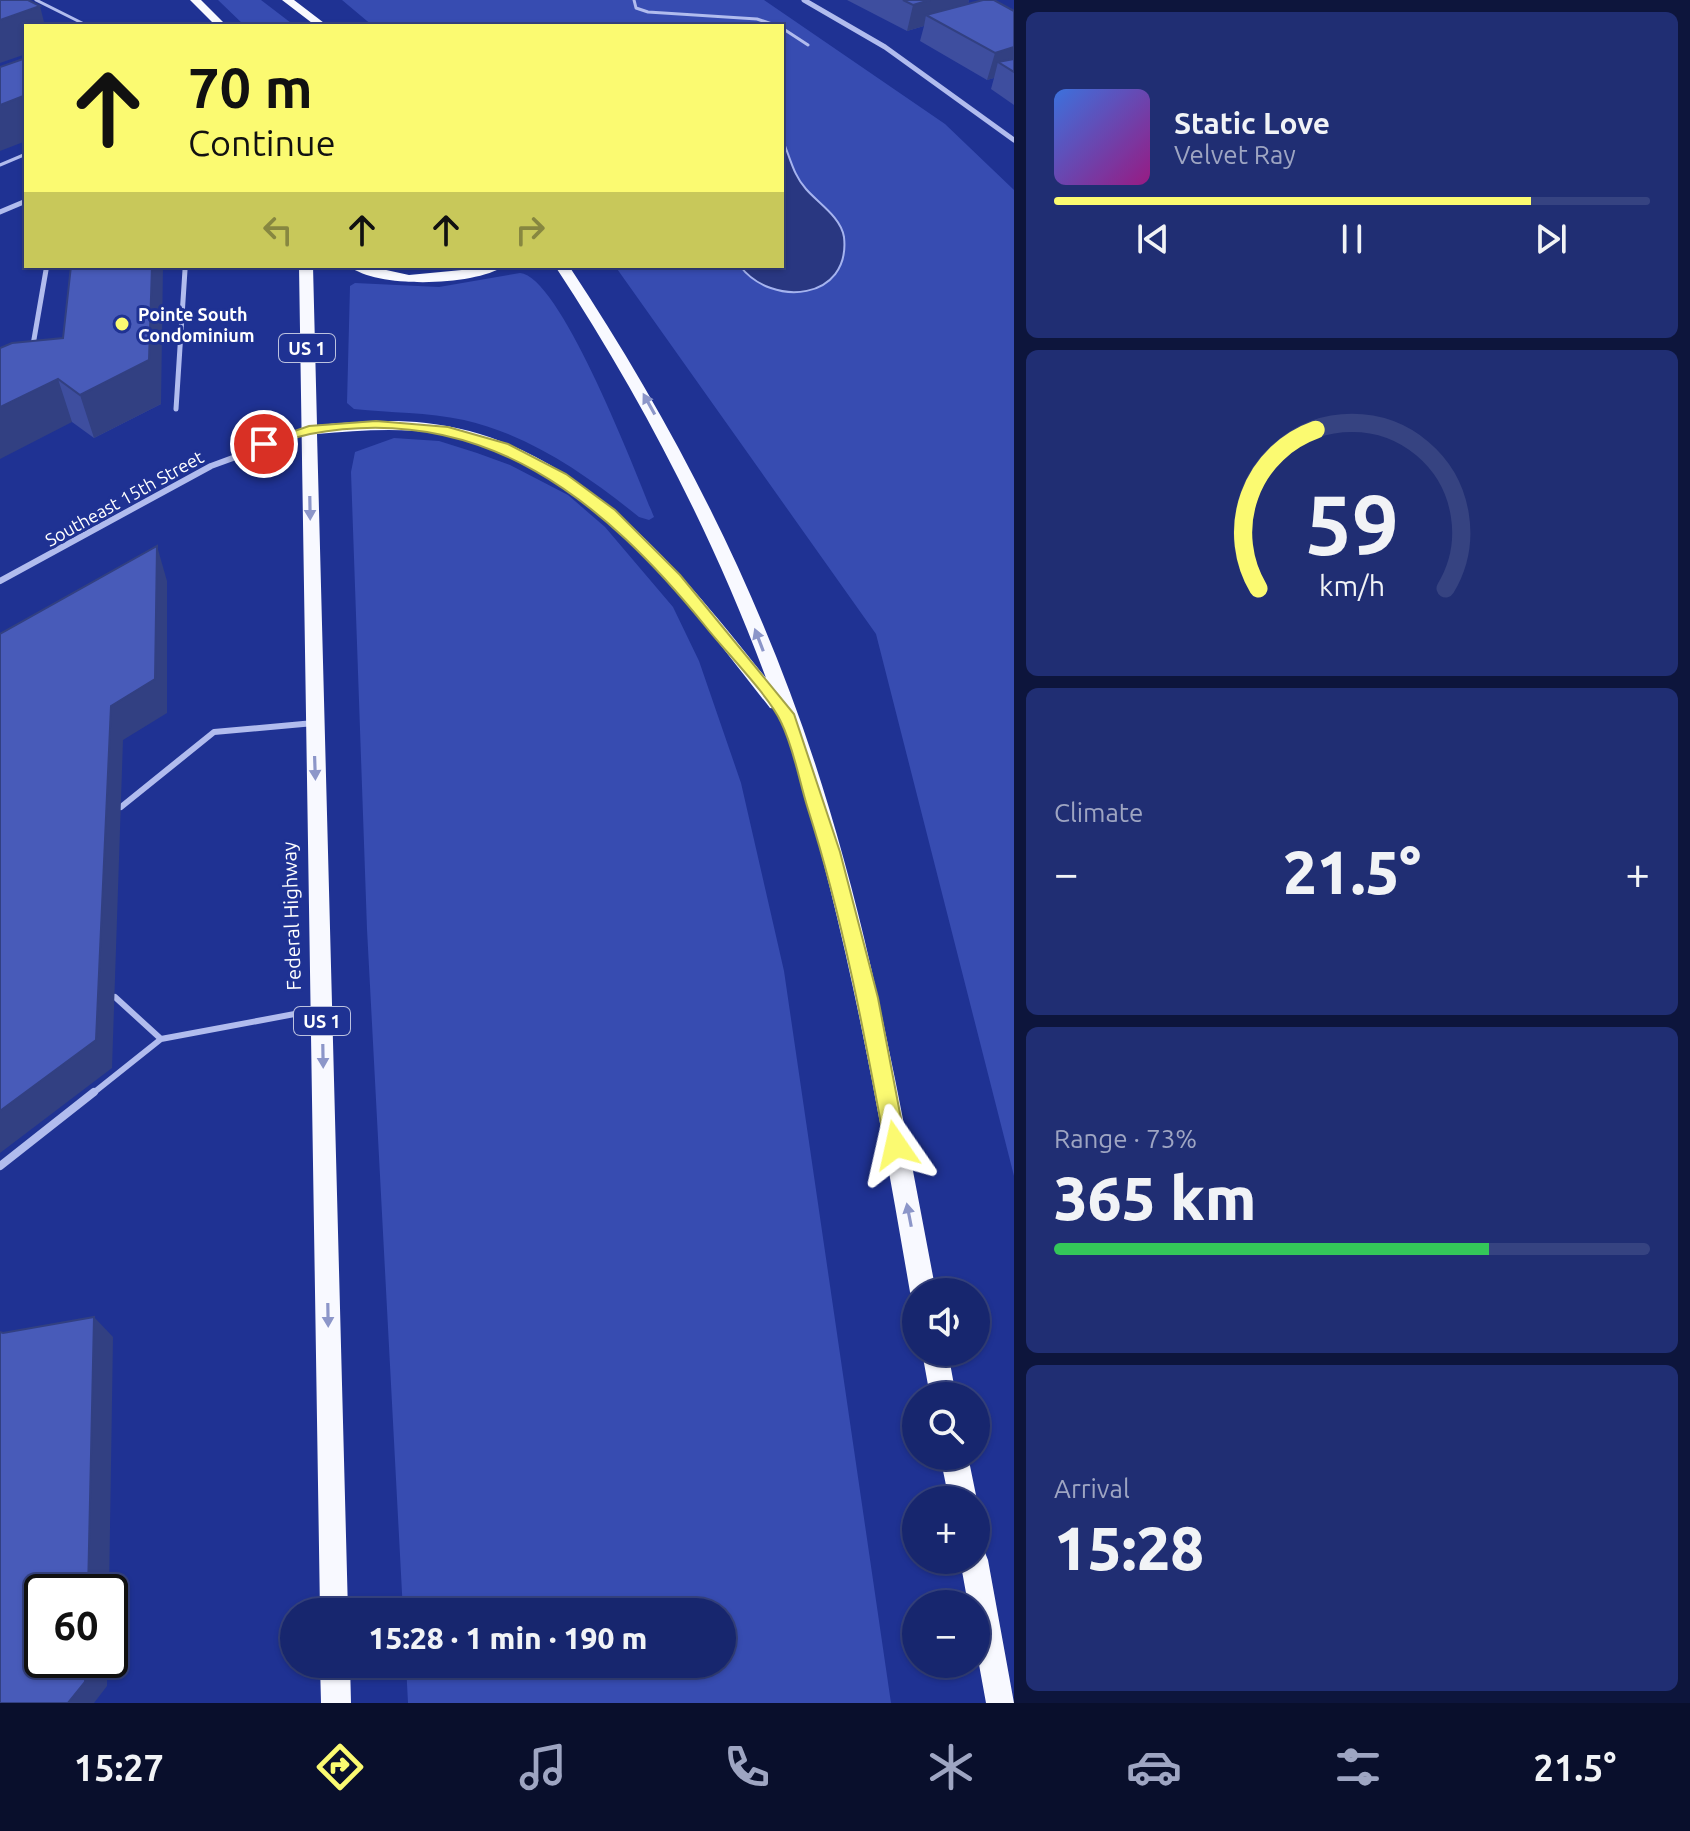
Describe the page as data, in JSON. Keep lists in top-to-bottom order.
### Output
{
  "streets": {
    "main road": ["US 1", "Federal Highway"],
    "street": ["Southeast 15th Street"]
  },
  "crossings": [
    ["Southeast 15th Street", "Federal Highway"]
  ],
  "one_way": ["Federal Highway"],
  "places": ["Pointe South Condominium"],
  "page": {
    "turn": ["70 m", "Continue"],
    "song": ["Static Love", "Velvet Ray"],
    "tile": [
      "Climate",
      ["Range · 73%", "365 km"],
      ["Arrival", "15:28"]
    ],
    "heat": ["−", "21.5°", "+"],
    "map_buttons": ["+", "−"],
    "limit": "60",
    "trip": "15:28 · 1 min · 190 m",
    "tabs": ["15:27", "21.5°"],
    "gauge": ["59", "km/h"]
  }
}
